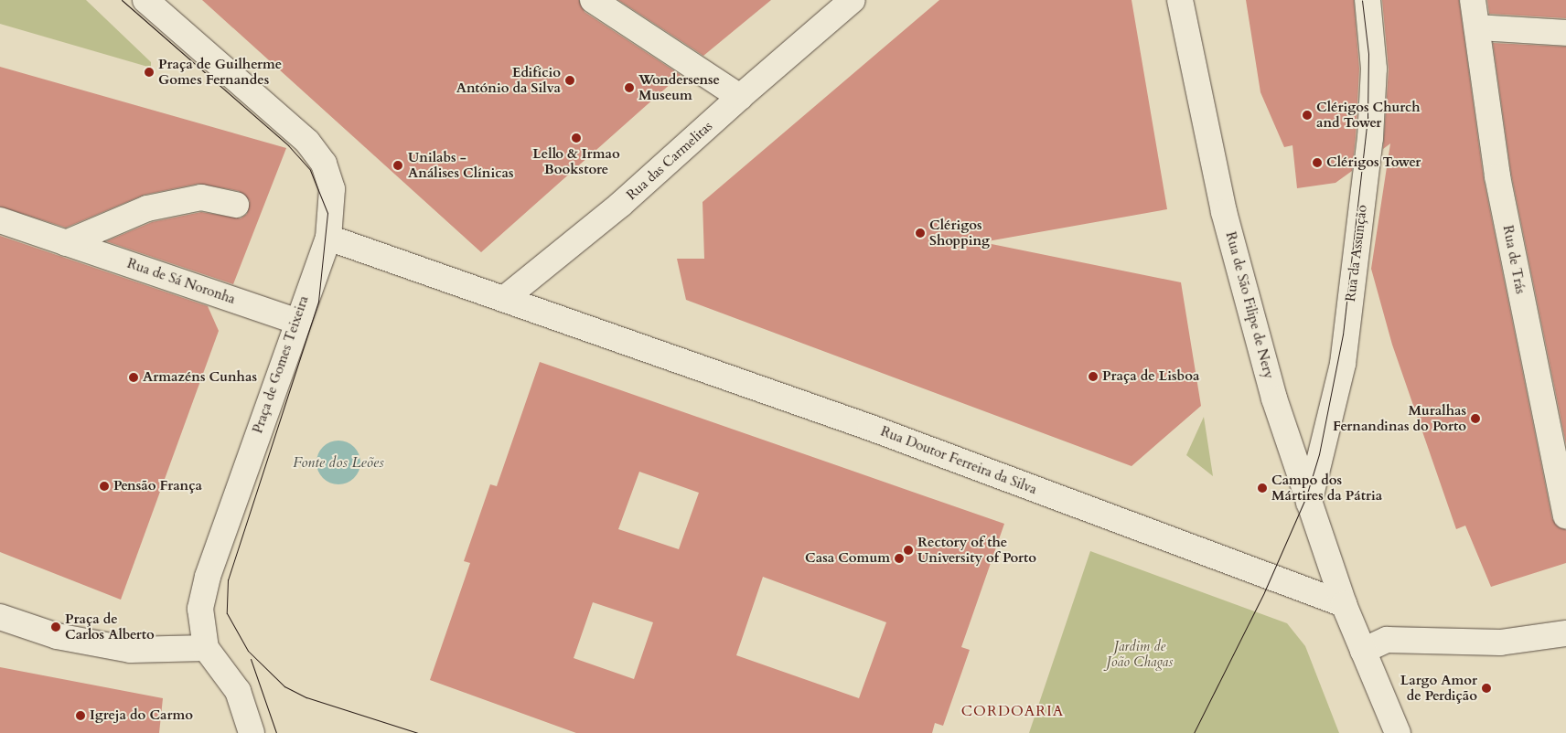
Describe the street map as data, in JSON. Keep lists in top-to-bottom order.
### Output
{
  "streets": {
    "street": [
      "Rua das Carmelitas",
      "Rua da Assunção",
      "Rua de Trás",
      "Rua de Sá Noronha",
      "Rua de São Filipe de Nery",
      "Praça de Gomes Teixeira",
      "Rua Doutor Ferreira da Silva"
    ]
  },
  "crossings": [
    ["Rua das Carmelitas", "Rua Doutor Ferreira da Silva"],
    ["Rua da Assunção", "Rua de São Filipe de Nery"],
    ["Rua de Sá Noronha", "Praça de Gomes Teixeira"],
    ["Rua de São Filipe de Nery", "Rua Doutor Ferreira da Silva"]
  ],
  "districts": ["CORDOARIA"],
  "water": ["Fonte dos Leões"],
  "parks": ["Jardim de João Chagas"],
  "places": [
    "Praça de Guilherme Gomes Fernandes",
    "Edifício António da Silva",
    "Wondersense Museum",
    "Clérigos Church and Tower",
    "Lello & Irmao Bookstore",
    "Clérigos Tower",
    "Unilabs - Análises Clínicas",
    "Clérigos Shopping",
    "Praça de Lisboa",
    "Armazéns Cunhas",
    "Muralhas Fernandinas do Porto",
    "Pensão França",
    "Campo dos Mártires da Pátria",
    "Rectory of the University of Porto",
    "Casa Comum",
    "Praça de Carlos Alberto",
    "Largo Amor de Perdição",
    "Igreja do Carmo"
  ]
}
